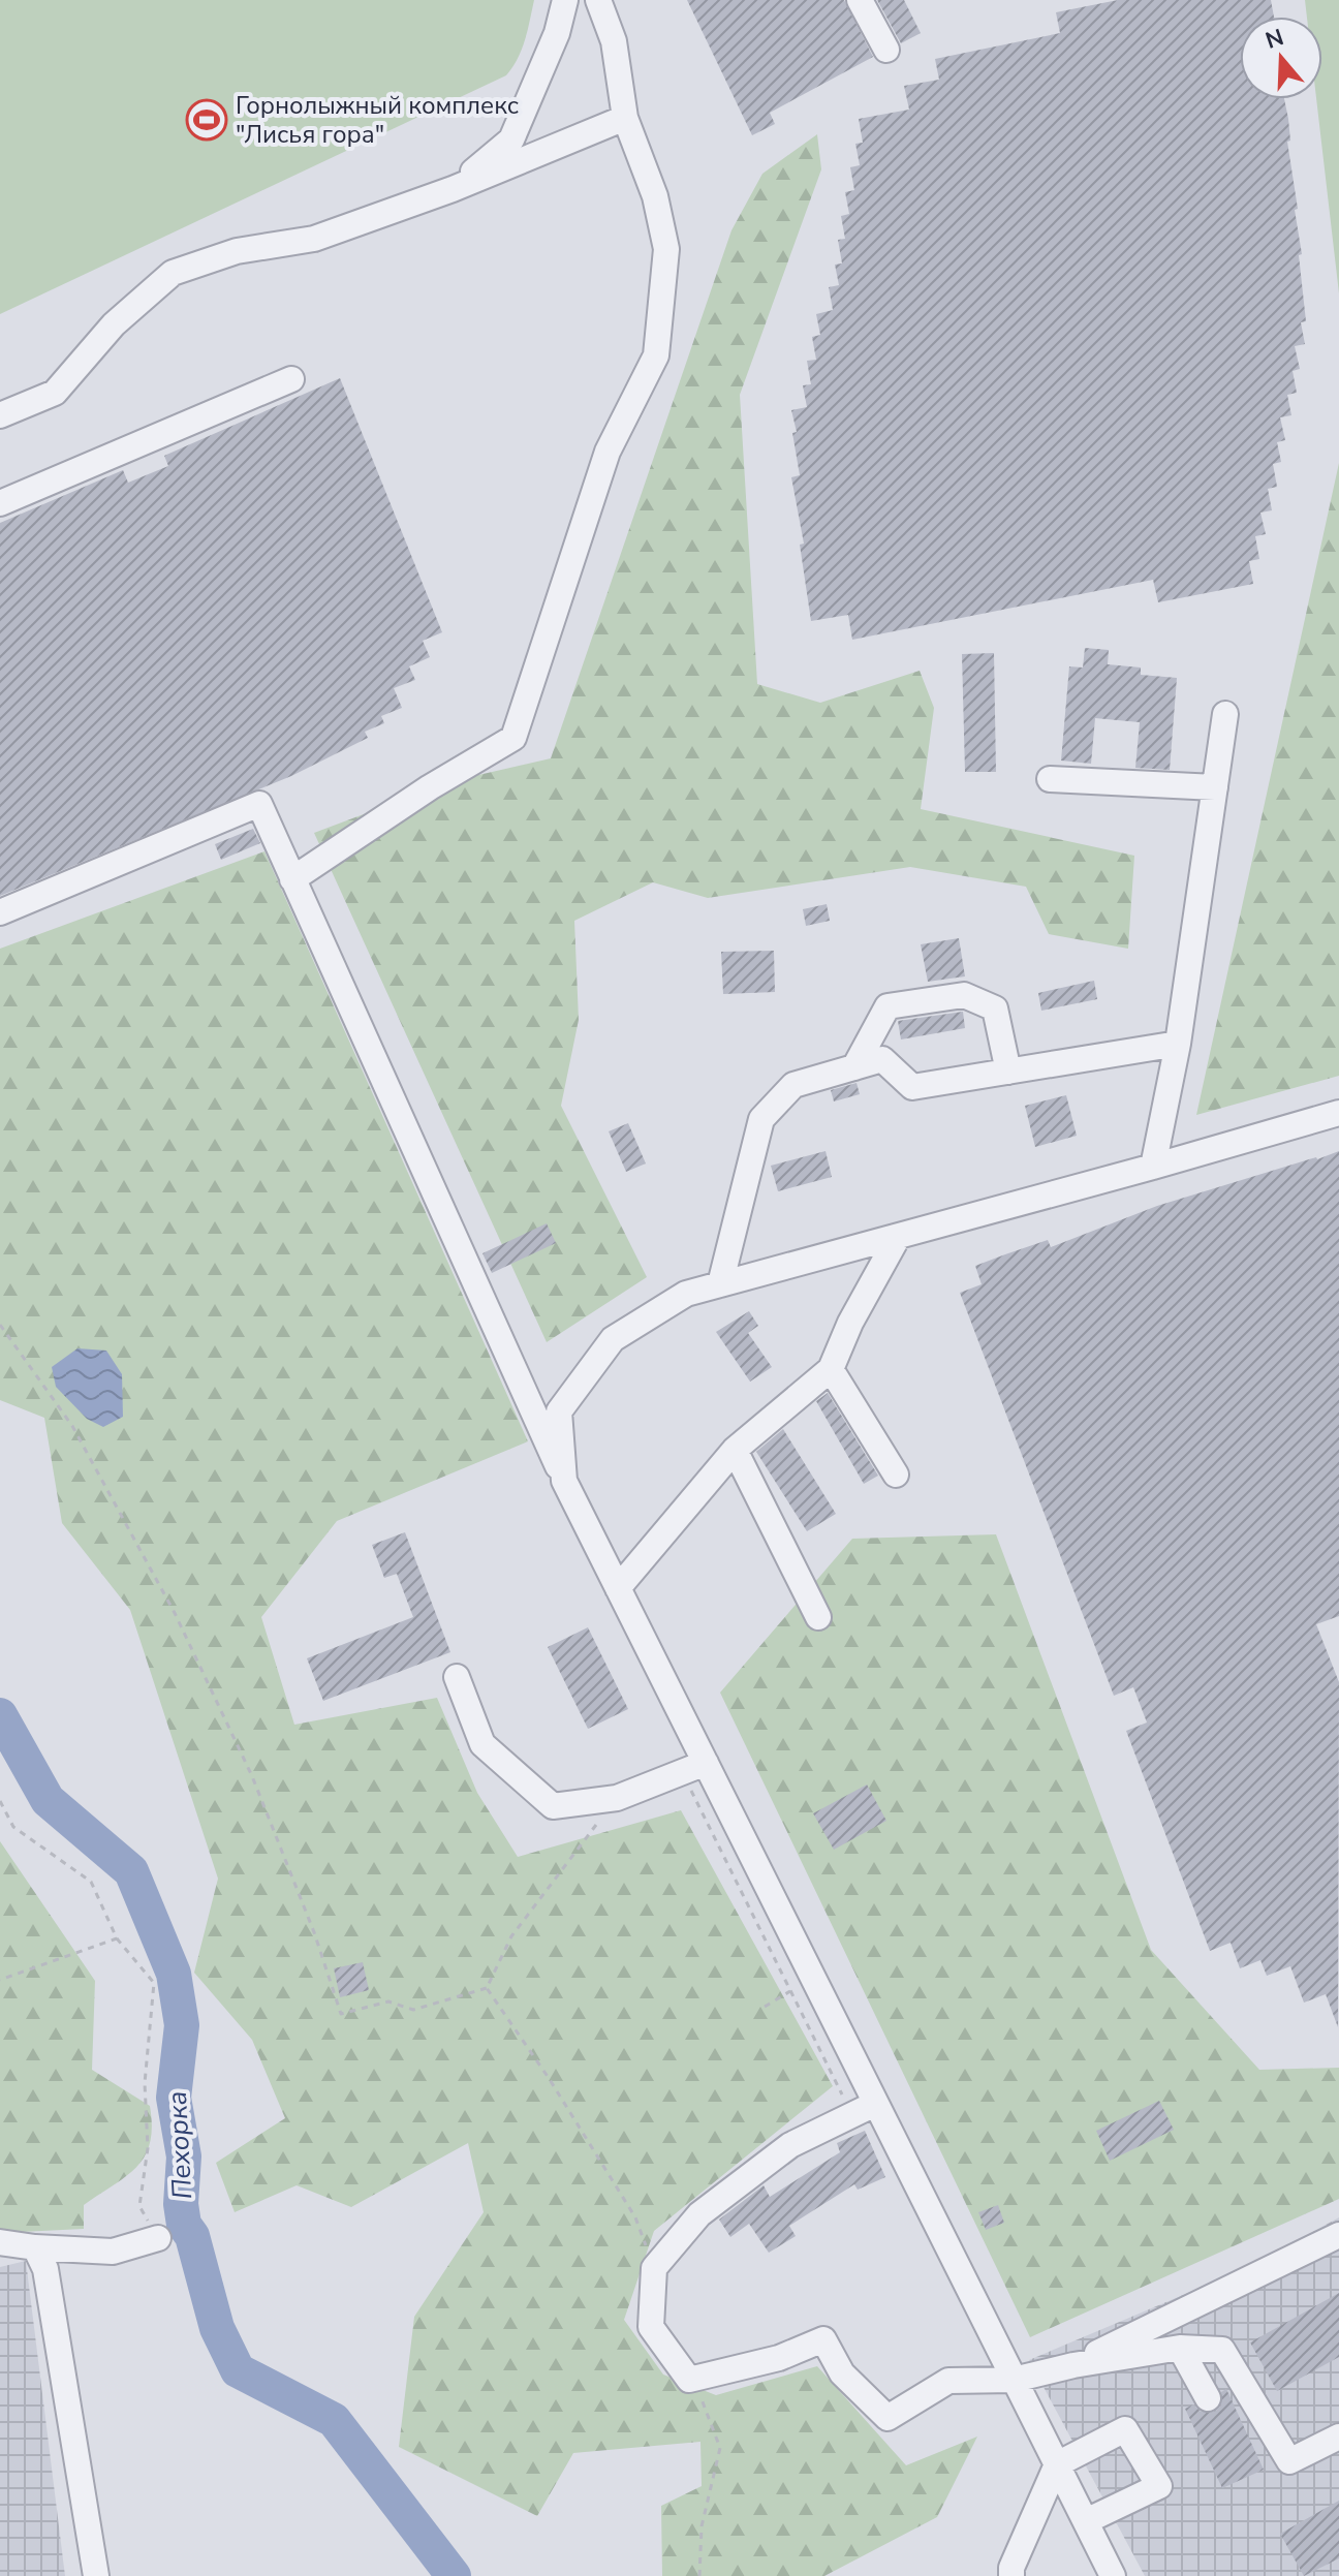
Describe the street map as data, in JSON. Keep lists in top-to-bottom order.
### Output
{
  "water": ["Пехорка"],
  "places": {
    "sports": ["Горнолыжный комплекс \"Лисья гора\""]
  },
  "north": "top"
}
